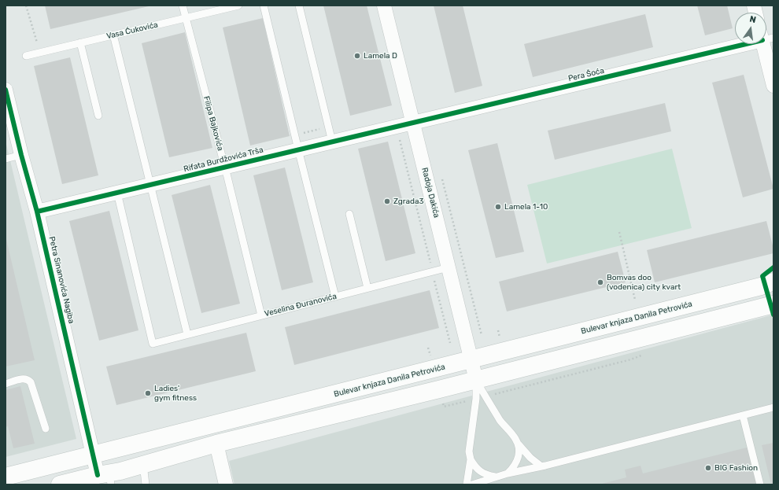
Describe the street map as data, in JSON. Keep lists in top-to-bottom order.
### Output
{
  "streets": {
    "main road": ["Bulevar knjaza Danila Petrovića"],
    "street": [
      "Pera Šoća",
      "Rifata Burdžovića Trša",
      "Radoja Dakića",
      "Petra Sinanovića Nagiba"
    ],
    "lane": ["Vasa Ćukovića", "Filipa Bajkovića", "Veselina Đuranovića"]
  },
  "crossings": [
    ["Vasa Ćukovića", "Filipa Bajkovića"],
    ["Pera Šoća", "Rifata Burdžovića Trša"],
    ["Pera Šoća", "Radoja Dakića"],
    ["Filipa Bajkovića", "Rifata Burdžovića Trša"],
    ["Filipa Bajkovića", "Veselina Đuranovića"],
    ["Rifata Burdžovića Trša", "Radoja Dakića"],
    ["Rifata Burdžovića Trša", "Petra Sinanovića Nagiba"],
    ["Rifata Burdžovića Trša", "Veselina Đuranovića"],
    ["Radoja Dakića", "Veselina Đuranovića"],
    ["Radoja Dakića", "Bulevar knjaza Danila Petrovića"],
    ["Petra Sinanovića Nagiba", "Bulevar knjaza Danila Petrovića"]
  ],
  "places": [
    "Lamela D",
    "Zgrada3",
    "Lamela 1-10",
    "Bomvas doo (vodenica) city kvart",
    "Ladies' gym fitness",
    "BIG Fashion"
  ],
  "north": "top"
}
